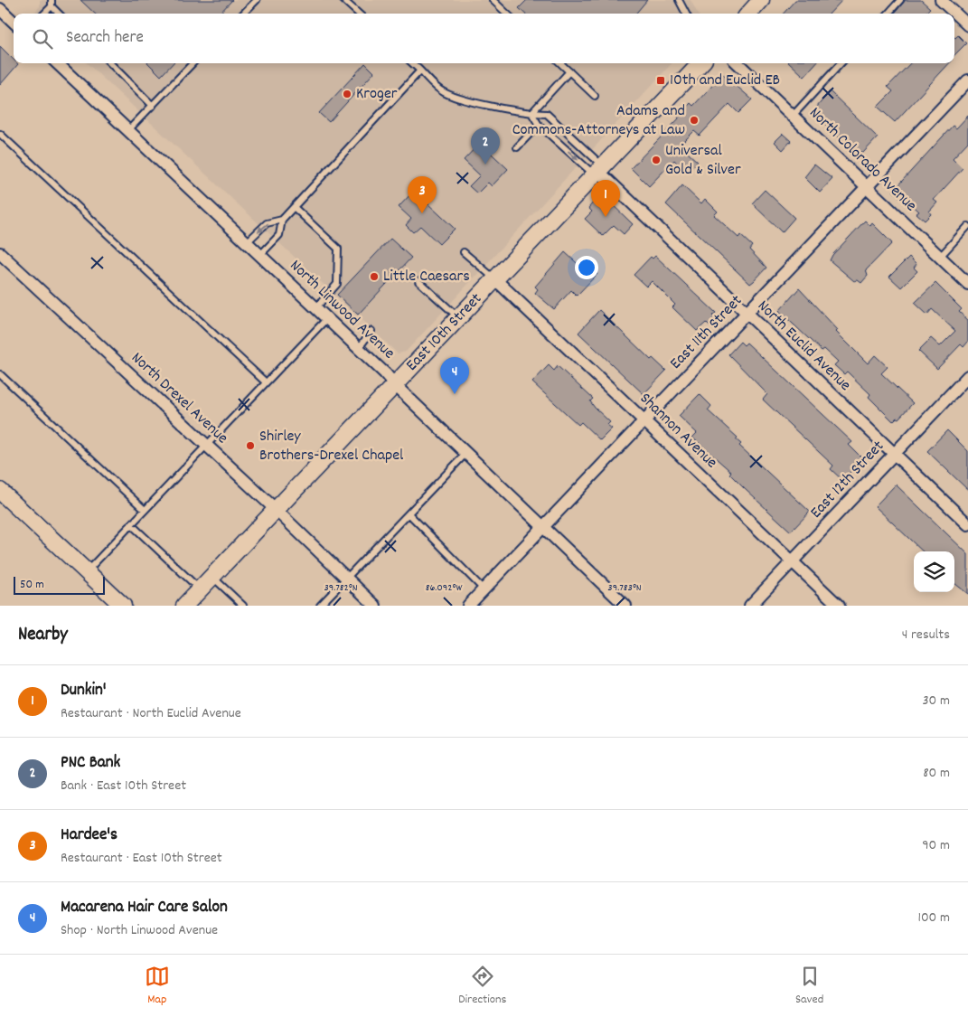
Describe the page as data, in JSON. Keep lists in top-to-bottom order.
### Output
{
  "streets": {
    "main road": ["East 10th Street"],
    "street": [
      "North Colorado Avenue",
      "North Linwood Avenue",
      "East 11th Street",
      "North Euclid Avenue",
      "North Drexel Avenue",
      "Shannon Avenue",
      "East 12th Street"
    ]
  },
  "crossings": [
    ["North Colorado Avenue", "East 11th Street"],
    ["North Linwood Avenue", "East 10th Street"],
    ["North Linwood Avenue", "East 11th Street"],
    ["East 10th Street", "North Euclid Avenue"],
    ["East 10th Street", "North Drexel Avenue"],
    ["East 10th Street", "Shannon Avenue"],
    ["East 11th Street", "North Euclid Avenue"],
    ["East 11th Street", "Shannon Avenue"],
    ["North Euclid Avenue", "East 12th Street"],
    ["Shannon Avenue", "East 12th Street"]
  ],
  "places": {
    "transit": ["10th and Euclid EB"],
    "other": [
      "Kroger",
      "Adams and Commons-Attorneys at Law",
      "Universal Gold & Silver",
      "Little Caesars",
      "Shirley Brothers-Drexel Chapel"
    ]
  },
  "scale_bar": "50 m",
  "page": {
    "search": "Search here",
    "pins": [
      "2",
      "3",
      "1",
      "4"
    ],
    "scale": "50 m",
    "heading": ["Nearby", "4 results"],
    "list": [
      {
        "mark": "1",
        "name": "Dunkin'",
        "note": "Restaurant · North Euclid Avenue",
        "value": "30 m"
      },
      {
        "mark": "2",
        "name": "PNC Bank",
        "note": "Bank · East 10th Street",
        "value": "80 m"
      },
      {
        "mark": "3",
        "name": "Hardee's",
        "note": "Restaurant · East 10th Street",
        "value": "90 m"
      },
      {
        "mark": "4",
        "name": "Macarena Hair Care Salon",
        "note": "Shop · North Linwood Avenue",
        "value": "100 m"
      }
    ],
    "nav": ["Map", "Directions", "Saved"]
  },
  "coordinates": ["39.782°N", "39.783°N", "86.092°W"]
}
